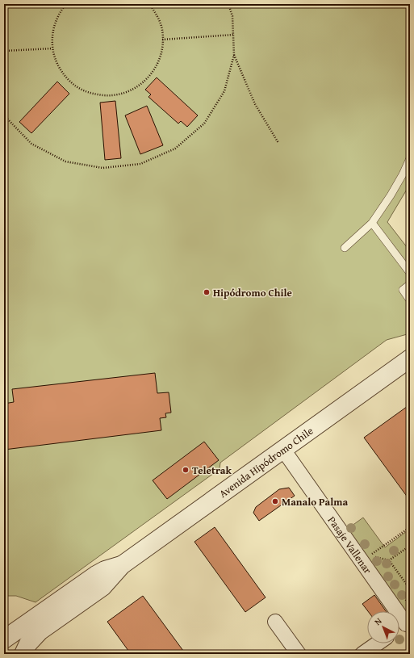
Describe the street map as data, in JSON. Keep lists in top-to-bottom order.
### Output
{
  "streets": {
    "street": ["Avenida Hipódromo Chile", "Pasaje Vallenar"]
  },
  "crossings": [
    ["Avenida Hipódromo Chile", "Pasaje Vallenar"]
  ],
  "places": ["Hipódromo Chile", "Teletrak", "Manalo Palma"],
  "north": "top left"
}
